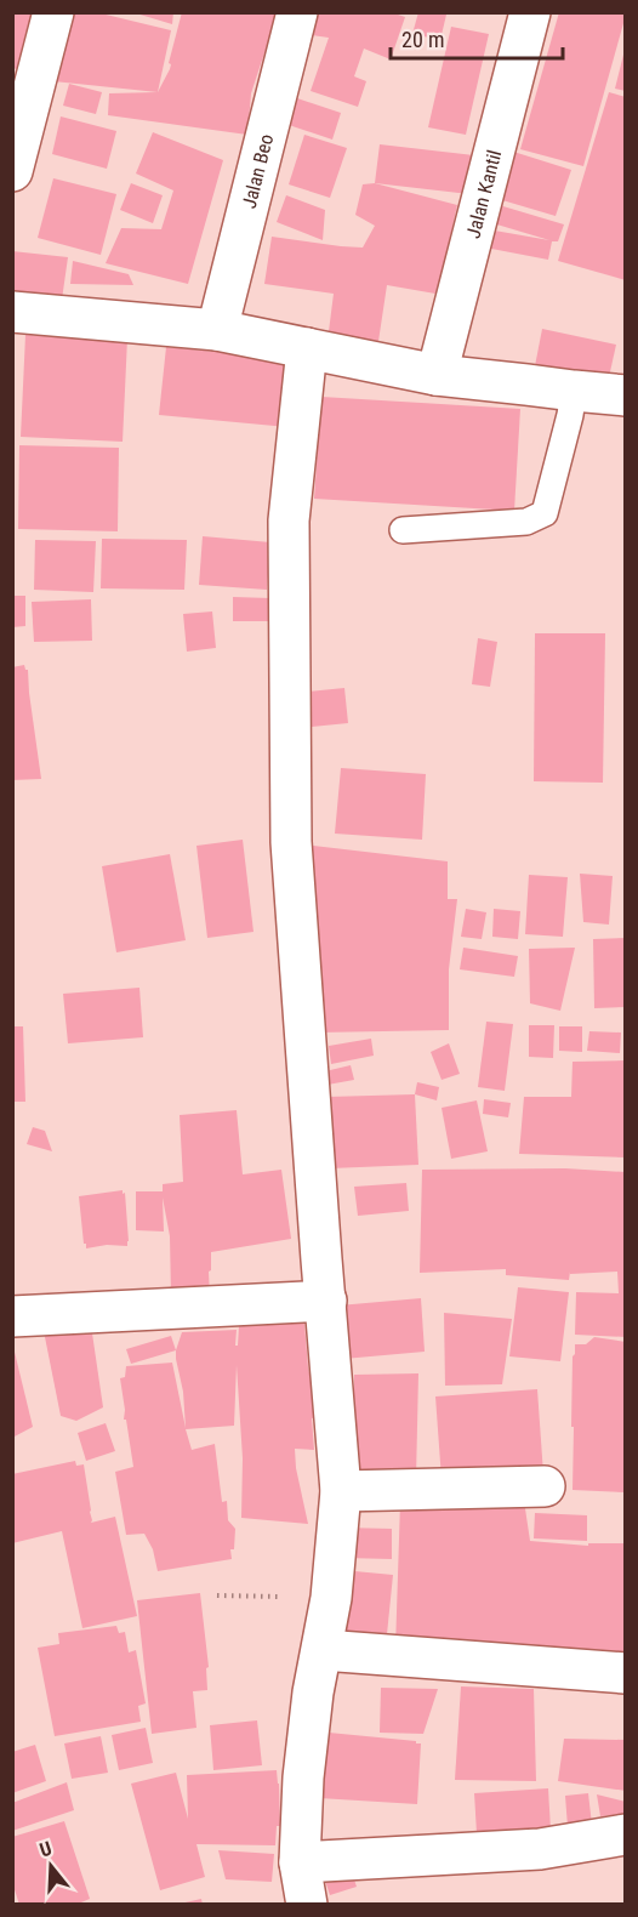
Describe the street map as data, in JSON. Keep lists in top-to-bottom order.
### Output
{
  "streets": {
    "street": ["Jalan Beo", "Jalan Kantil"]
  },
  "scale_bar": "20 m",
  "north": "top"
}
